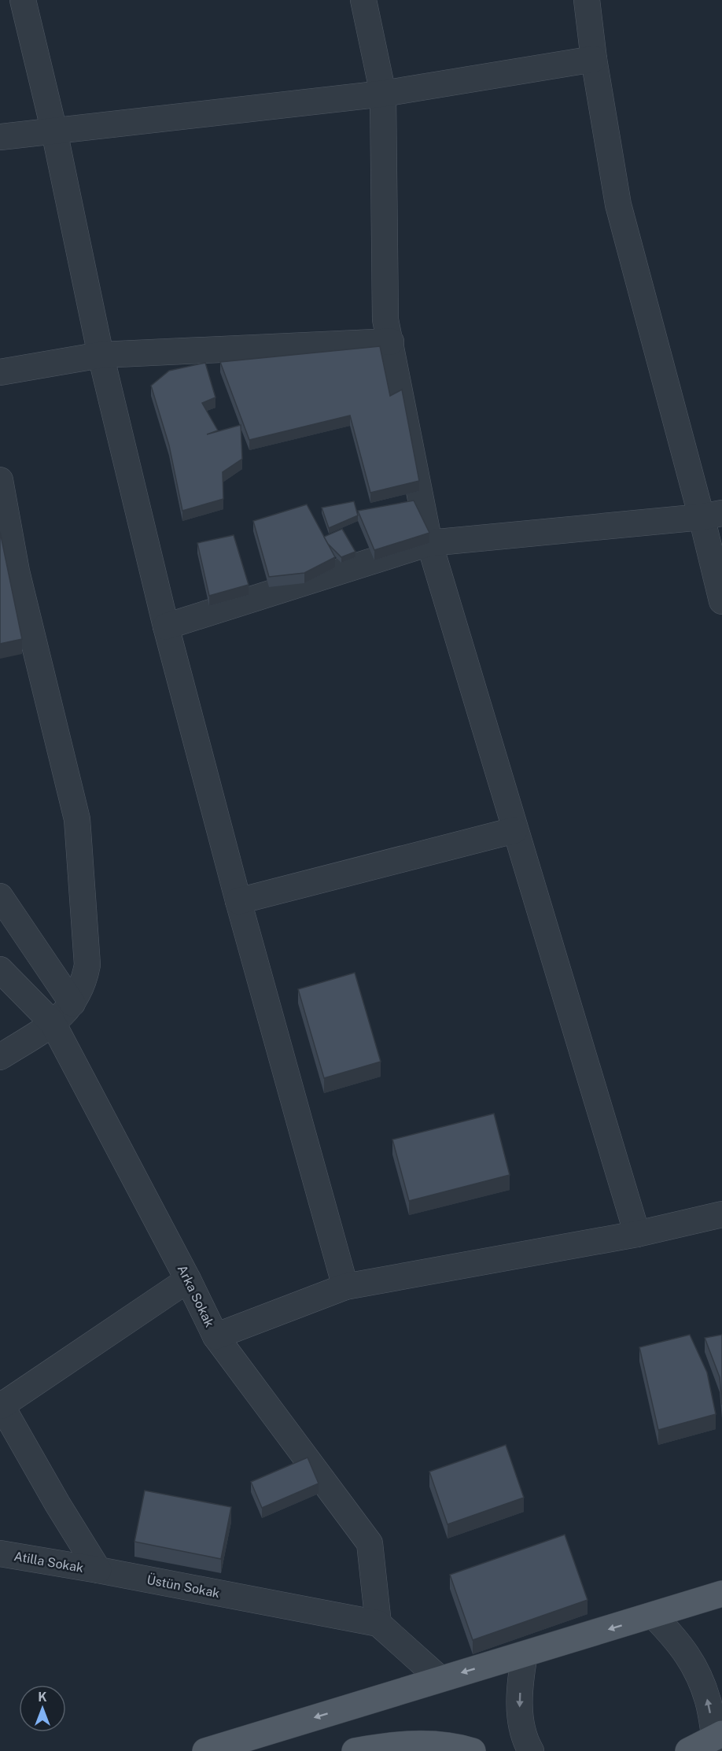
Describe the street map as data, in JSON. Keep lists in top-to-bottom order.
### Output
{
  "streets": {
    "street": ["Arka Sokak", "Atilla Sokak", "Üstün Sokak"]
  },
  "crossings": [
    ["Arka Sokak", "Üstün Sokak"],
    ["Atilla Sokak", "Üstün Sokak"]
  ],
  "north": "top"
}
